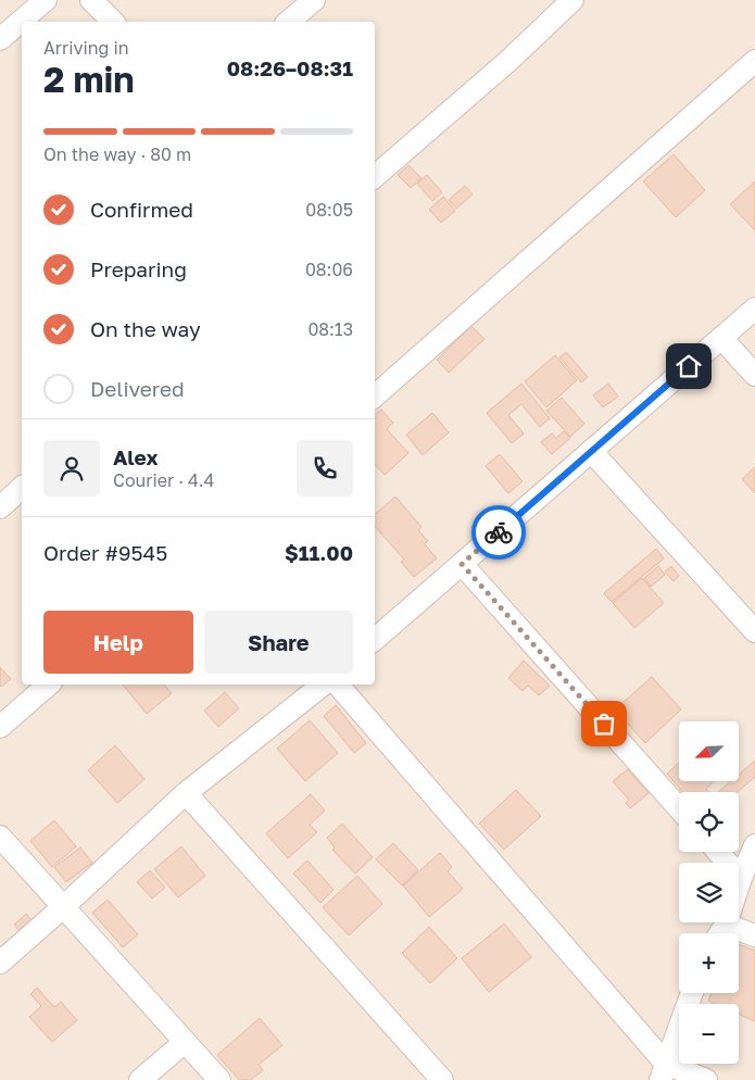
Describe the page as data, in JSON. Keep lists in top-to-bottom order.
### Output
{
  "north": "bottom left",
  "page": {
    "heading": ["2 min", "Arriving in", "08:26–08:31"],
    "panel": [
      "Alex",
      "Courier · 4.4",
      "Order #9545",
      "$11.00"
    ],
    "bar": "On the way · 80 m",
    "list": [
      ["Confirmed", "08:05"],
      ["Preparing", "08:06"],
      ["On the way", "08:13"],
      "Delivered"
    ],
    "buttons": ["Help", "Share"],
    "map_buttons": ["+", "−"]
  }
}
